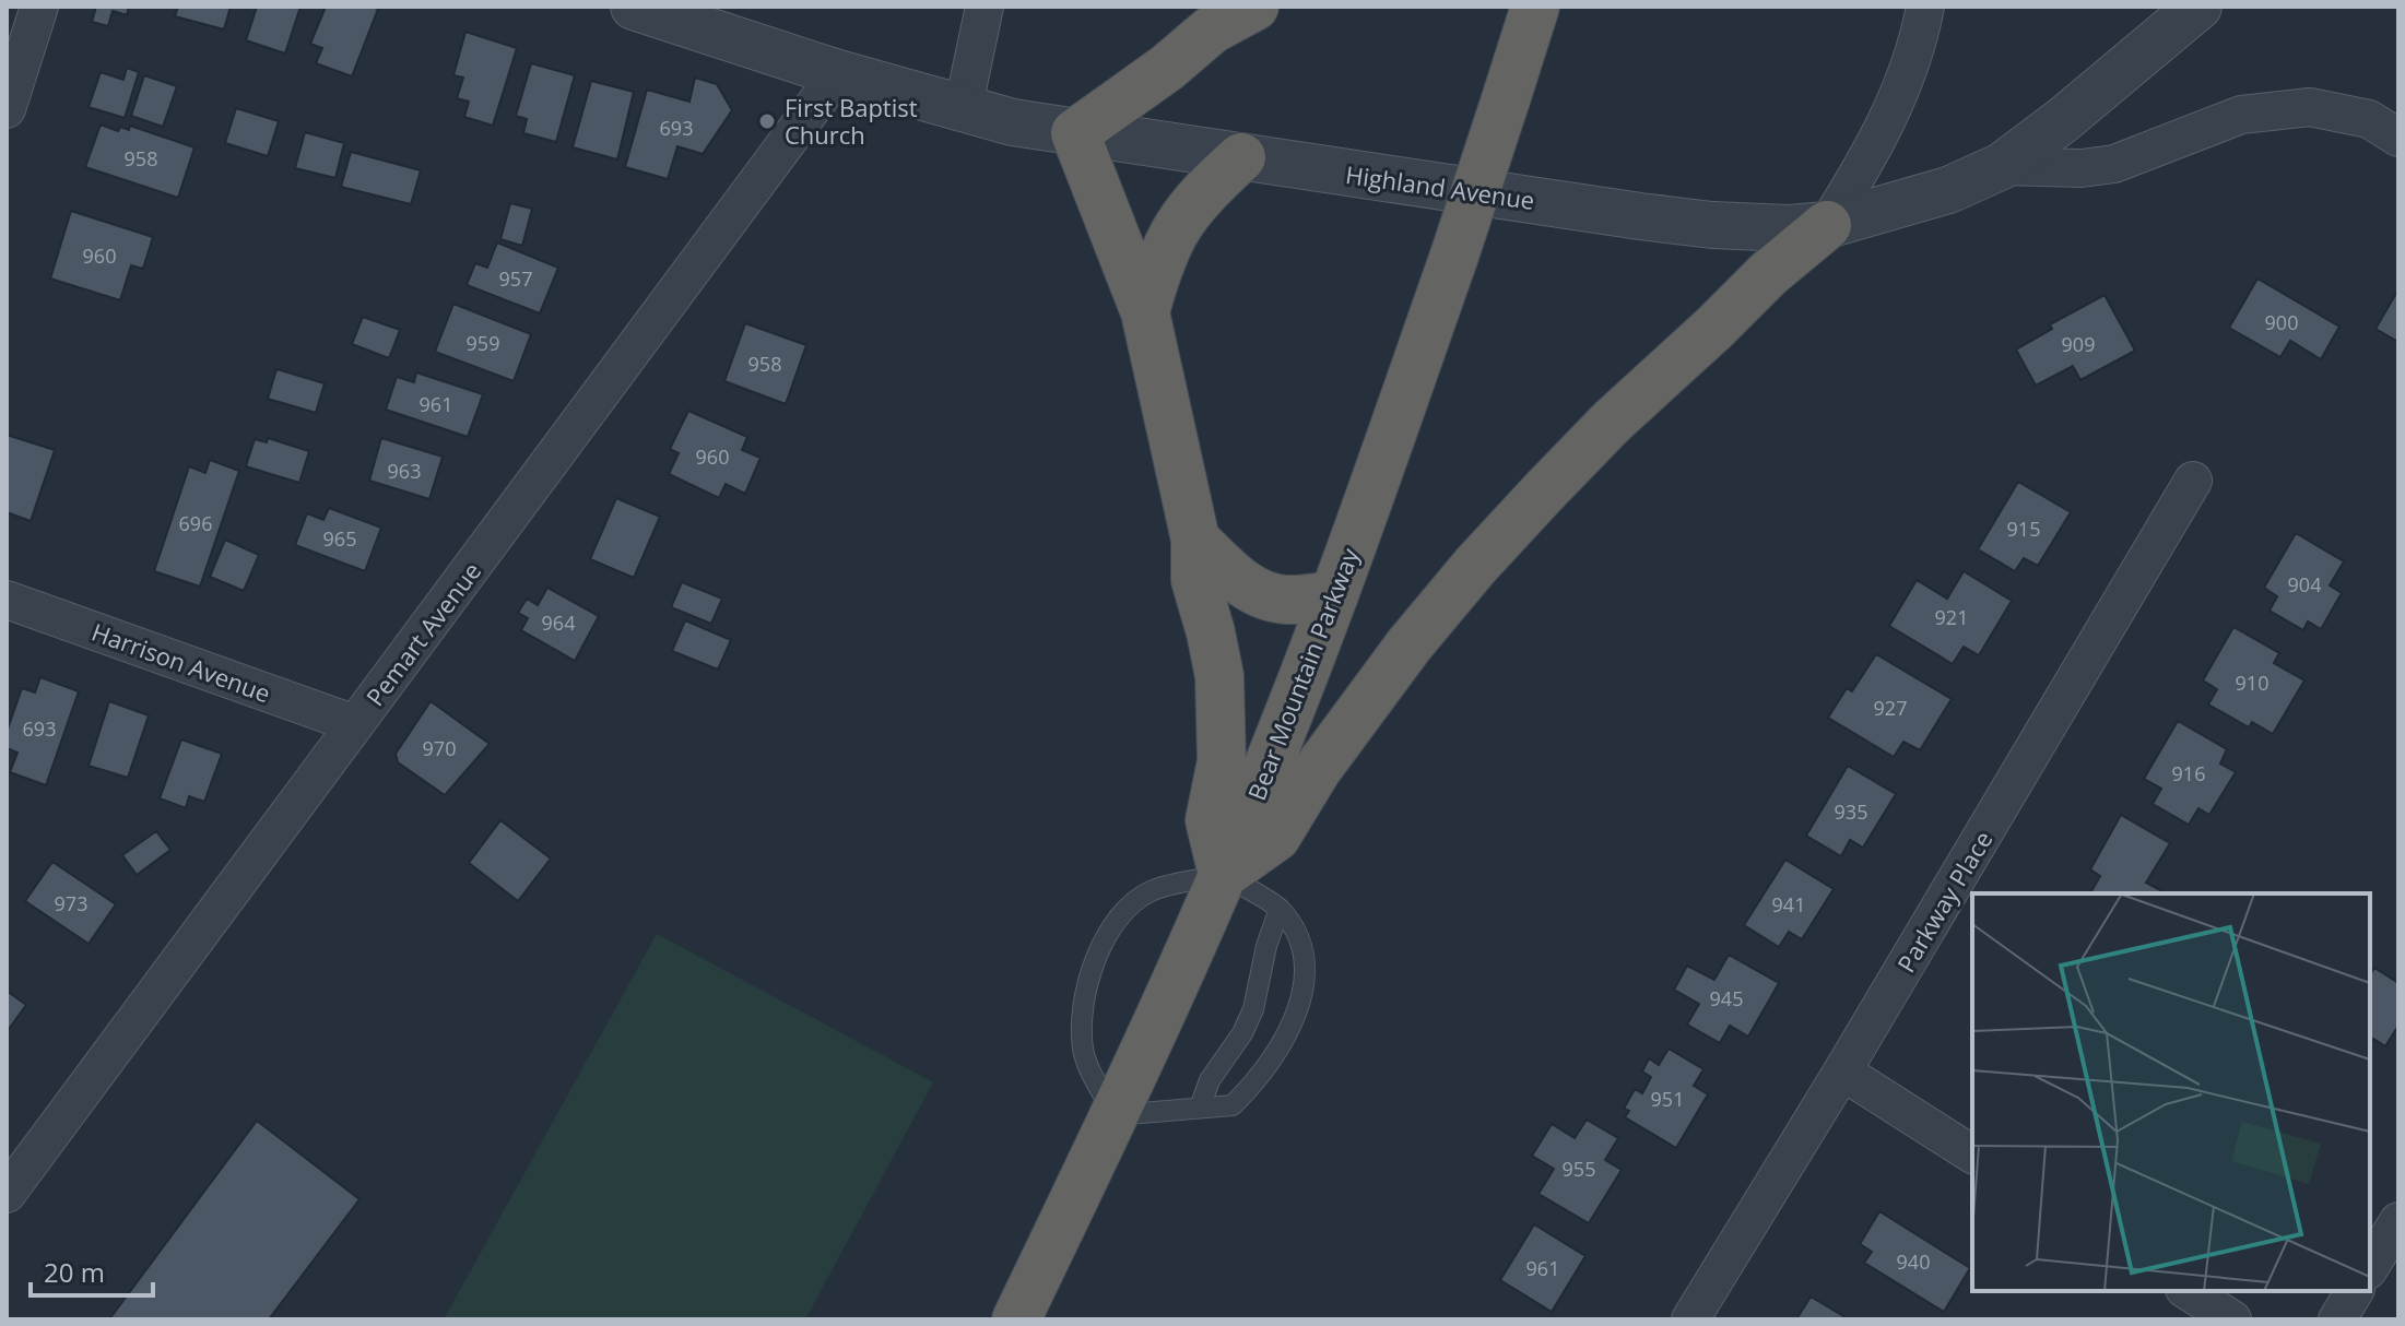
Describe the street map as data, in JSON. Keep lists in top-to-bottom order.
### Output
{
  "streets": {
    "highway": ["Bear Mountain Parkway"],
    "street": [
      "Highland Avenue",
      "Pemart Avenue",
      "Harrison Avenue",
      "Parkway Place"
    ]
  },
  "crossings": [
    ["Highland Avenue", "Pemart Avenue"],
    ["Pemart Avenue", "Harrison Avenue"]
  ],
  "places": ["First Baptist Church"],
  "house_numbers": [
    "693",
    "958",
    "960",
    "957",
    "900",
    "959",
    "909",
    "958",
    "961",
    "960",
    "963",
    "696",
    "915",
    "965",
    "904",
    "921",
    "964",
    "910",
    "927",
    "693",
    "970",
    "916",
    "935",
    "973",
    "941",
    "945",
    "951",
    "955",
    "940",
    "961"
  ],
  "scale_bar": "20 m"
}
